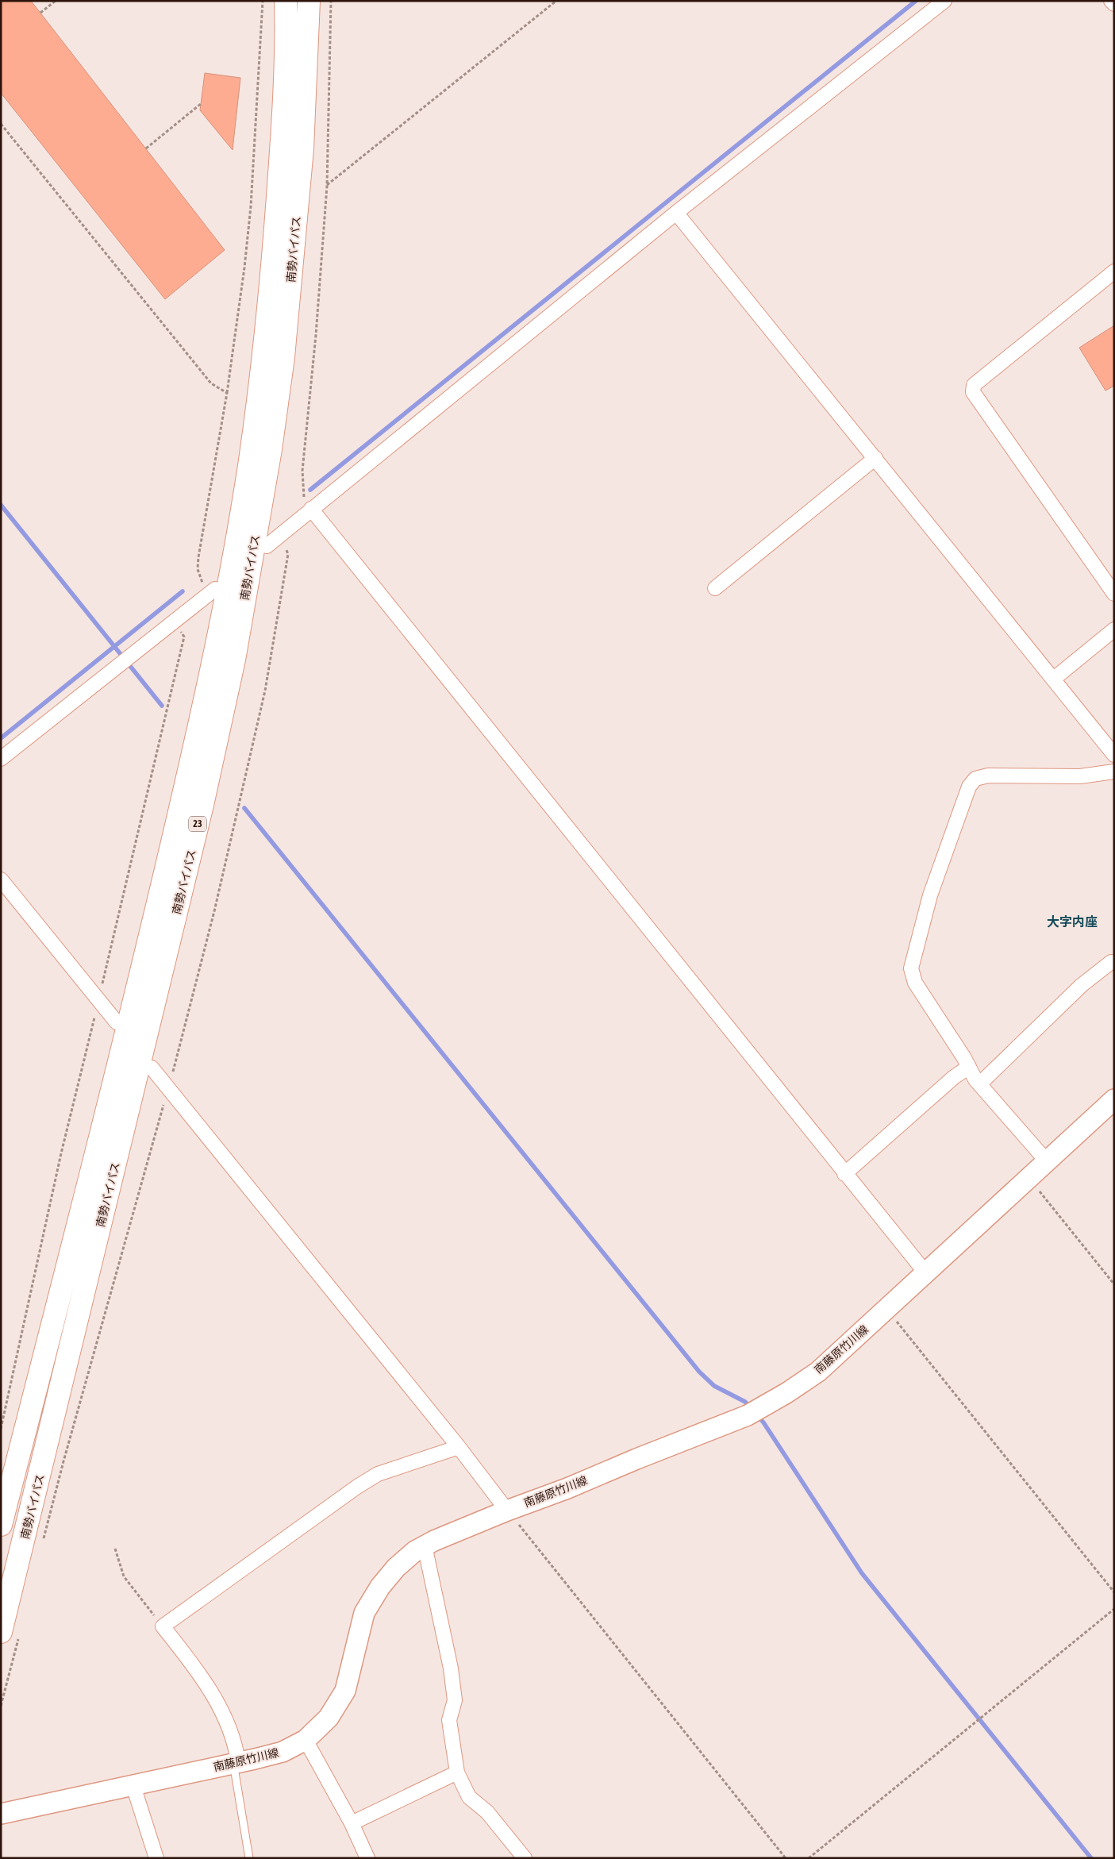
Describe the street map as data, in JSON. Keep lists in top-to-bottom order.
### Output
{
  "streets": {
    "highway": ["南勢バイパス", "23"],
    "main road": ["南藤原竹川線"]
  },
  "districts": ["大字内座"]
}
